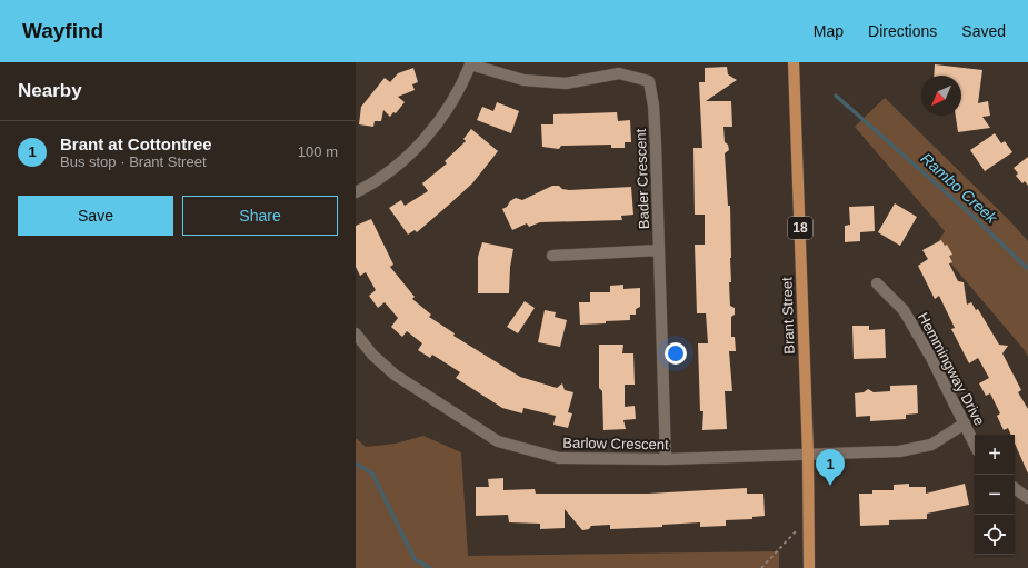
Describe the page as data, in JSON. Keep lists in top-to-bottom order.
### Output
{
  "streets": {
    "main road": ["18", "Brant Street"],
    "street": ["Bader Crescent", "Hemmingway Drive", "Barlow Crescent"]
  },
  "crossings": [
    ["Bader Crescent", "Barlow Crescent"],
    ["Brant Street", "Barlow Crescent"],
    ["Hemmingway Drive", "Barlow Crescent"]
  ],
  "water": ["Rambo Creek"],
  "north": "bottom left",
  "page": {
    "header": "Wayfind",
    "nav": ["Map", "Directions", "Saved"],
    "heading": "Nearby",
    "list": [
      {
        "mark": "1",
        "name": "Brant at Cottontree",
        "note": "Bus stop · Brant Street",
        "value": "100 m"
      }
    ],
    "buttons": ["Save", "Share"],
    "map_buttons": ["+", "−"],
    "pins": "1"
  }
}
